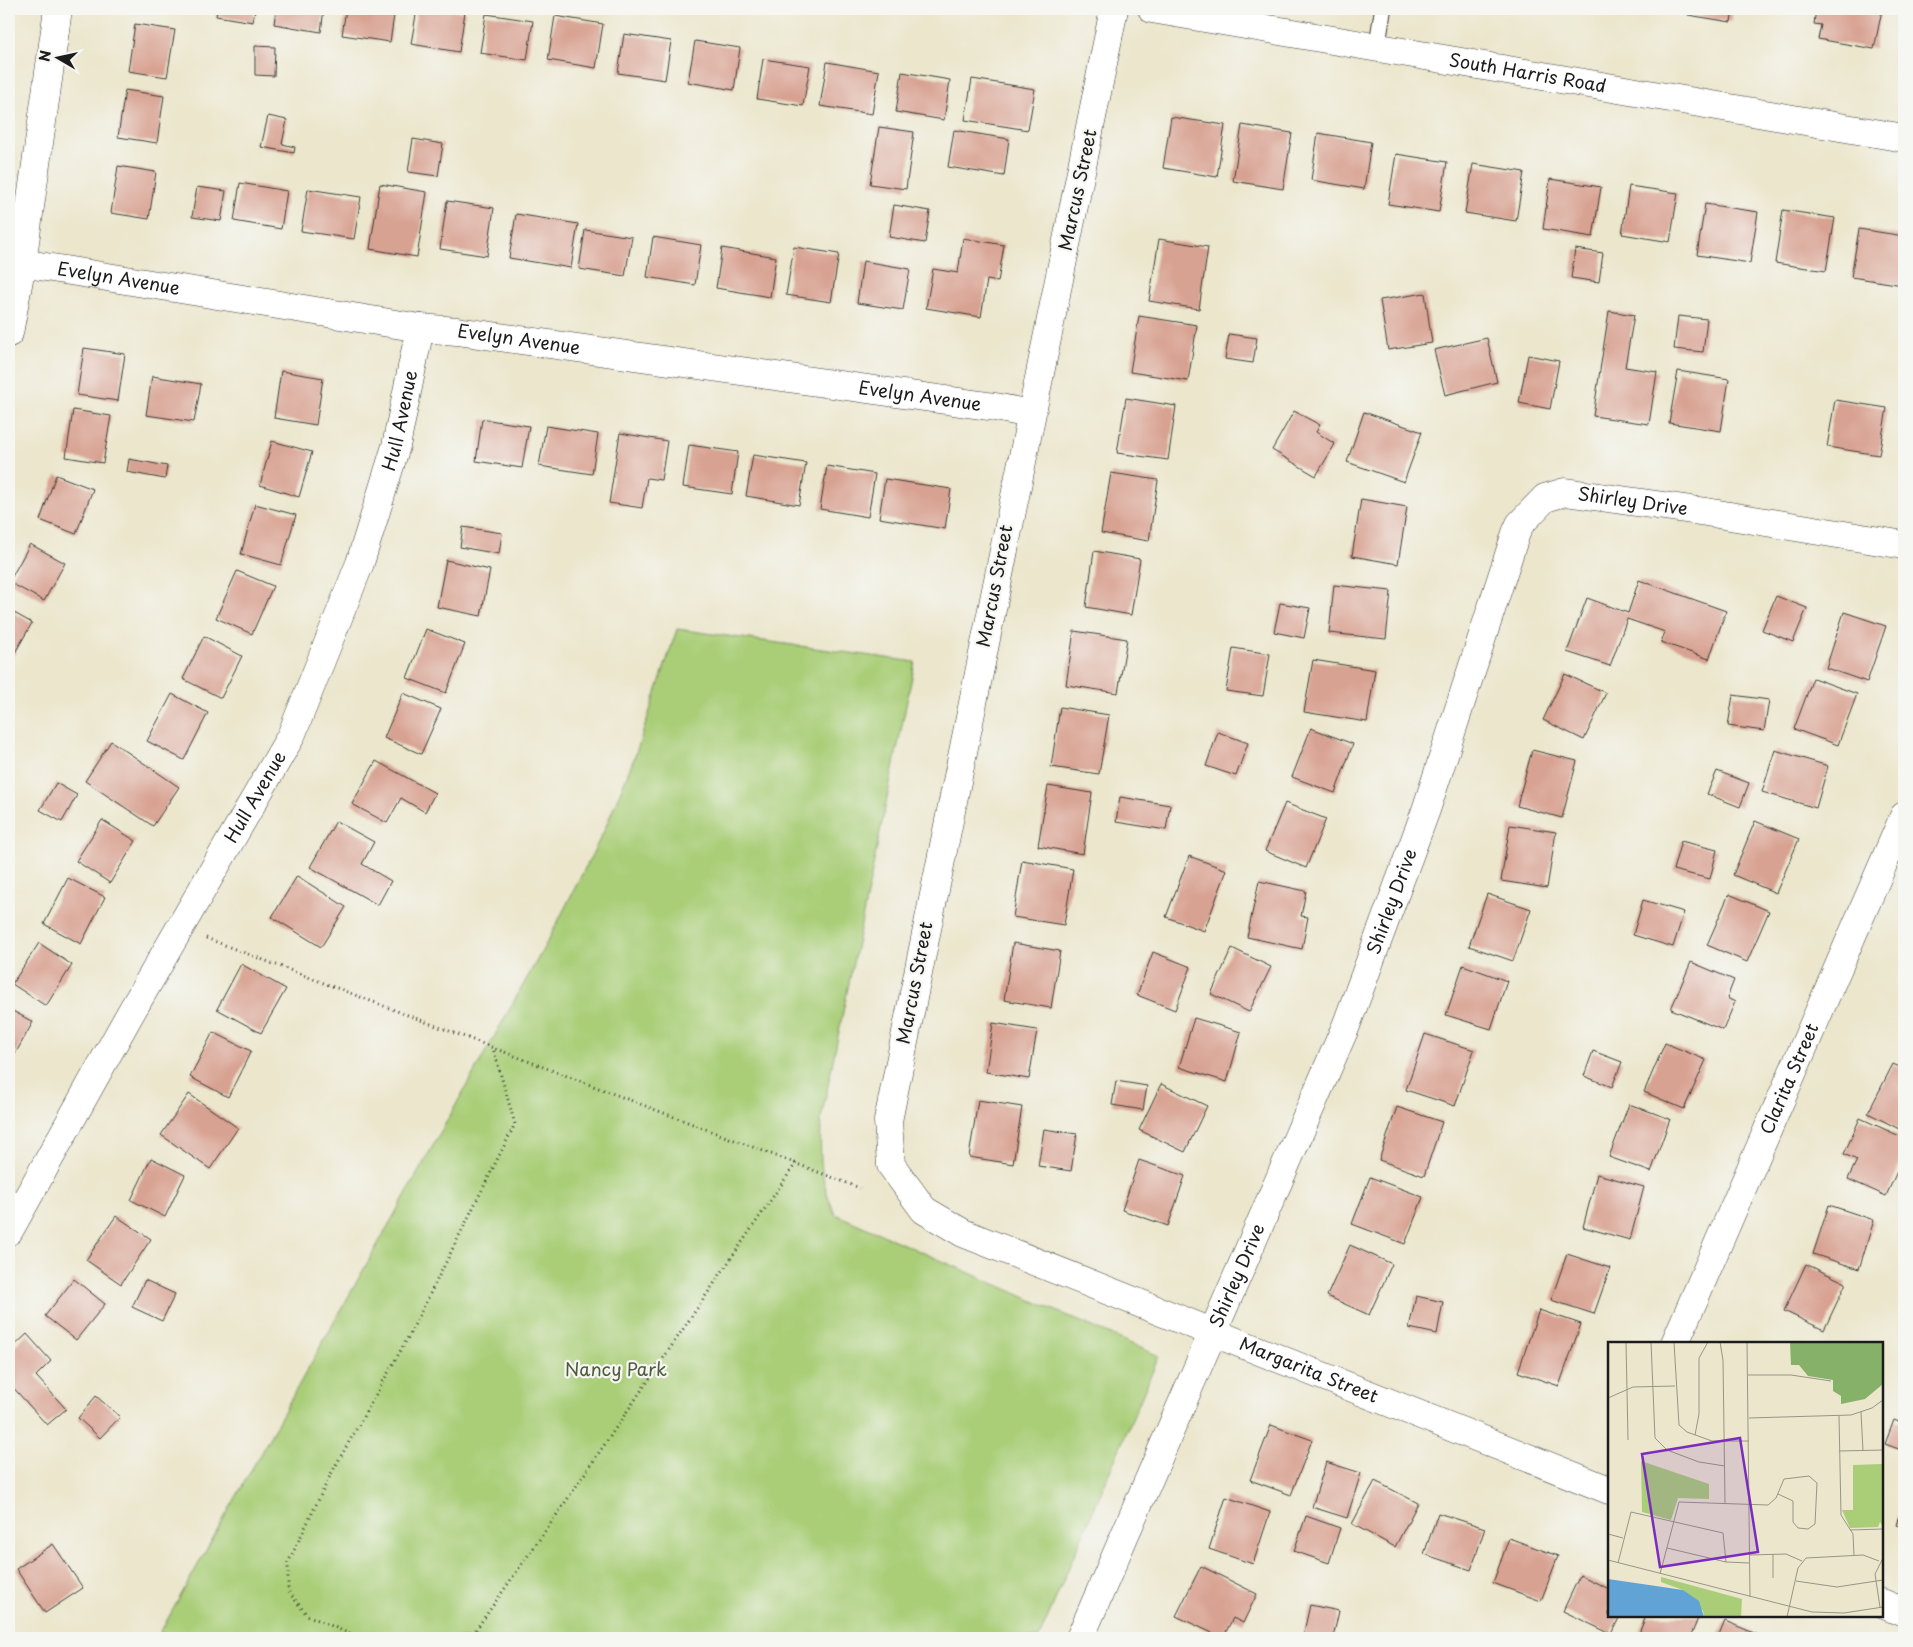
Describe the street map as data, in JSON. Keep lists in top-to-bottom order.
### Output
{
  "streets": {
    "street": [
      "South Harris Road",
      "Marcus Street",
      "Evelyn Avenue",
      "Hull Avenue",
      "Shirley Drive",
      "Clarita Street",
      "Margarita Street"
    ]
  },
  "crossings": [
    ["Marcus Street", "Evelyn Avenue"],
    ["Marcus Street", "Margarita Street"],
    ["Evelyn Avenue", "Hull Avenue"],
    ["Shirley Drive", "Margarita Street"]
  ],
  "parks": ["Nancy Park"],
  "north": "left"
}
